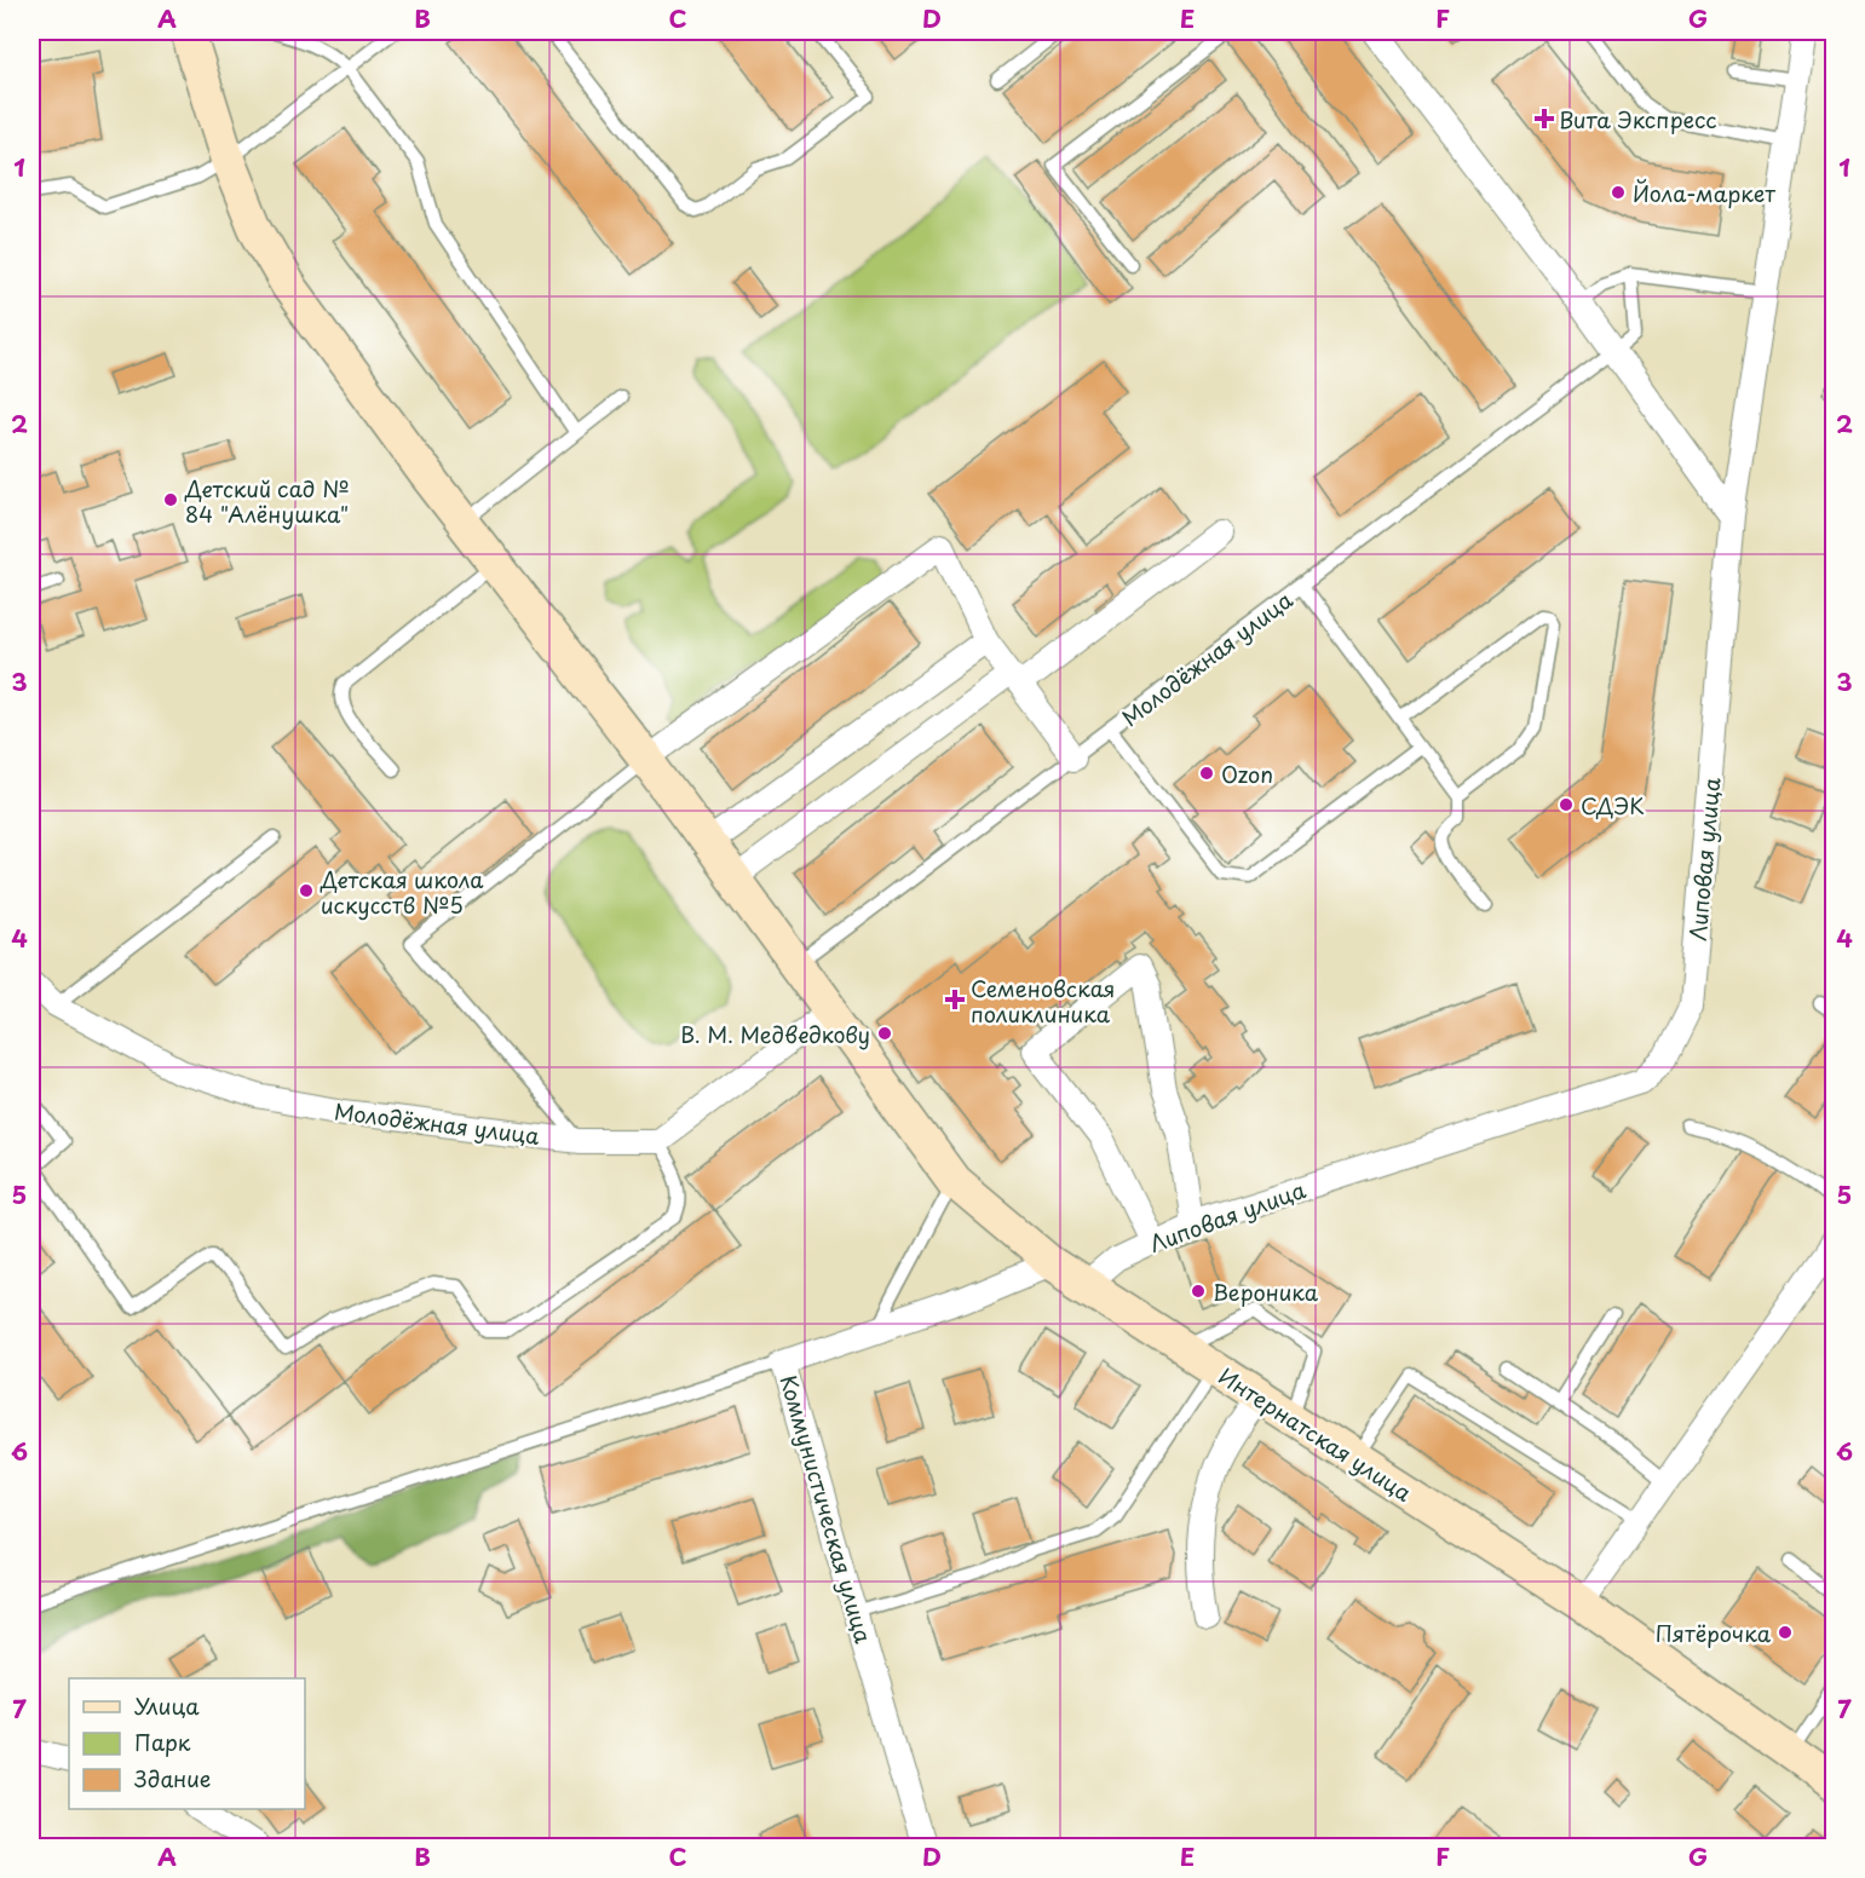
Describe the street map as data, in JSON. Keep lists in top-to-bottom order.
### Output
{
  "streets": {
    "street": [
      "Молодёжная улица",
      "Липовая улица",
      "Интернатская улица",
      "Коммунистическая улица"
    ]
  },
  "crossings": [
    ["Молодёжная улица", "Интернатская улица"],
    ["Липовая улица", "Интернатская улица"],
    ["Интернатская улица", "Коммунистическая улица"]
  ],
  "places": {
    "health": ["Вита Экспресс", "Семеновская поликлиника"],
    "other": [
      "Йола-маркет",
      "Детский сад № 84 \"Алёнушка\"",
      "Ozon",
      "СДЭК",
      "Детская школа искусств №5",
      "В. М. Медведкову",
      "Вероника",
      "Пятёрочка"
    ]
  },
  "legend": ["Улица", "Парк", "Здание"],
  "grid": {
    "columns": [
      "A",
      "B",
      "C",
      "D",
      "E",
      "F",
      "G"
    ],
    "rows": [
      "1",
      "2",
      "3",
      "4",
      "5",
      "6",
      "7"
    ]
  }
}
